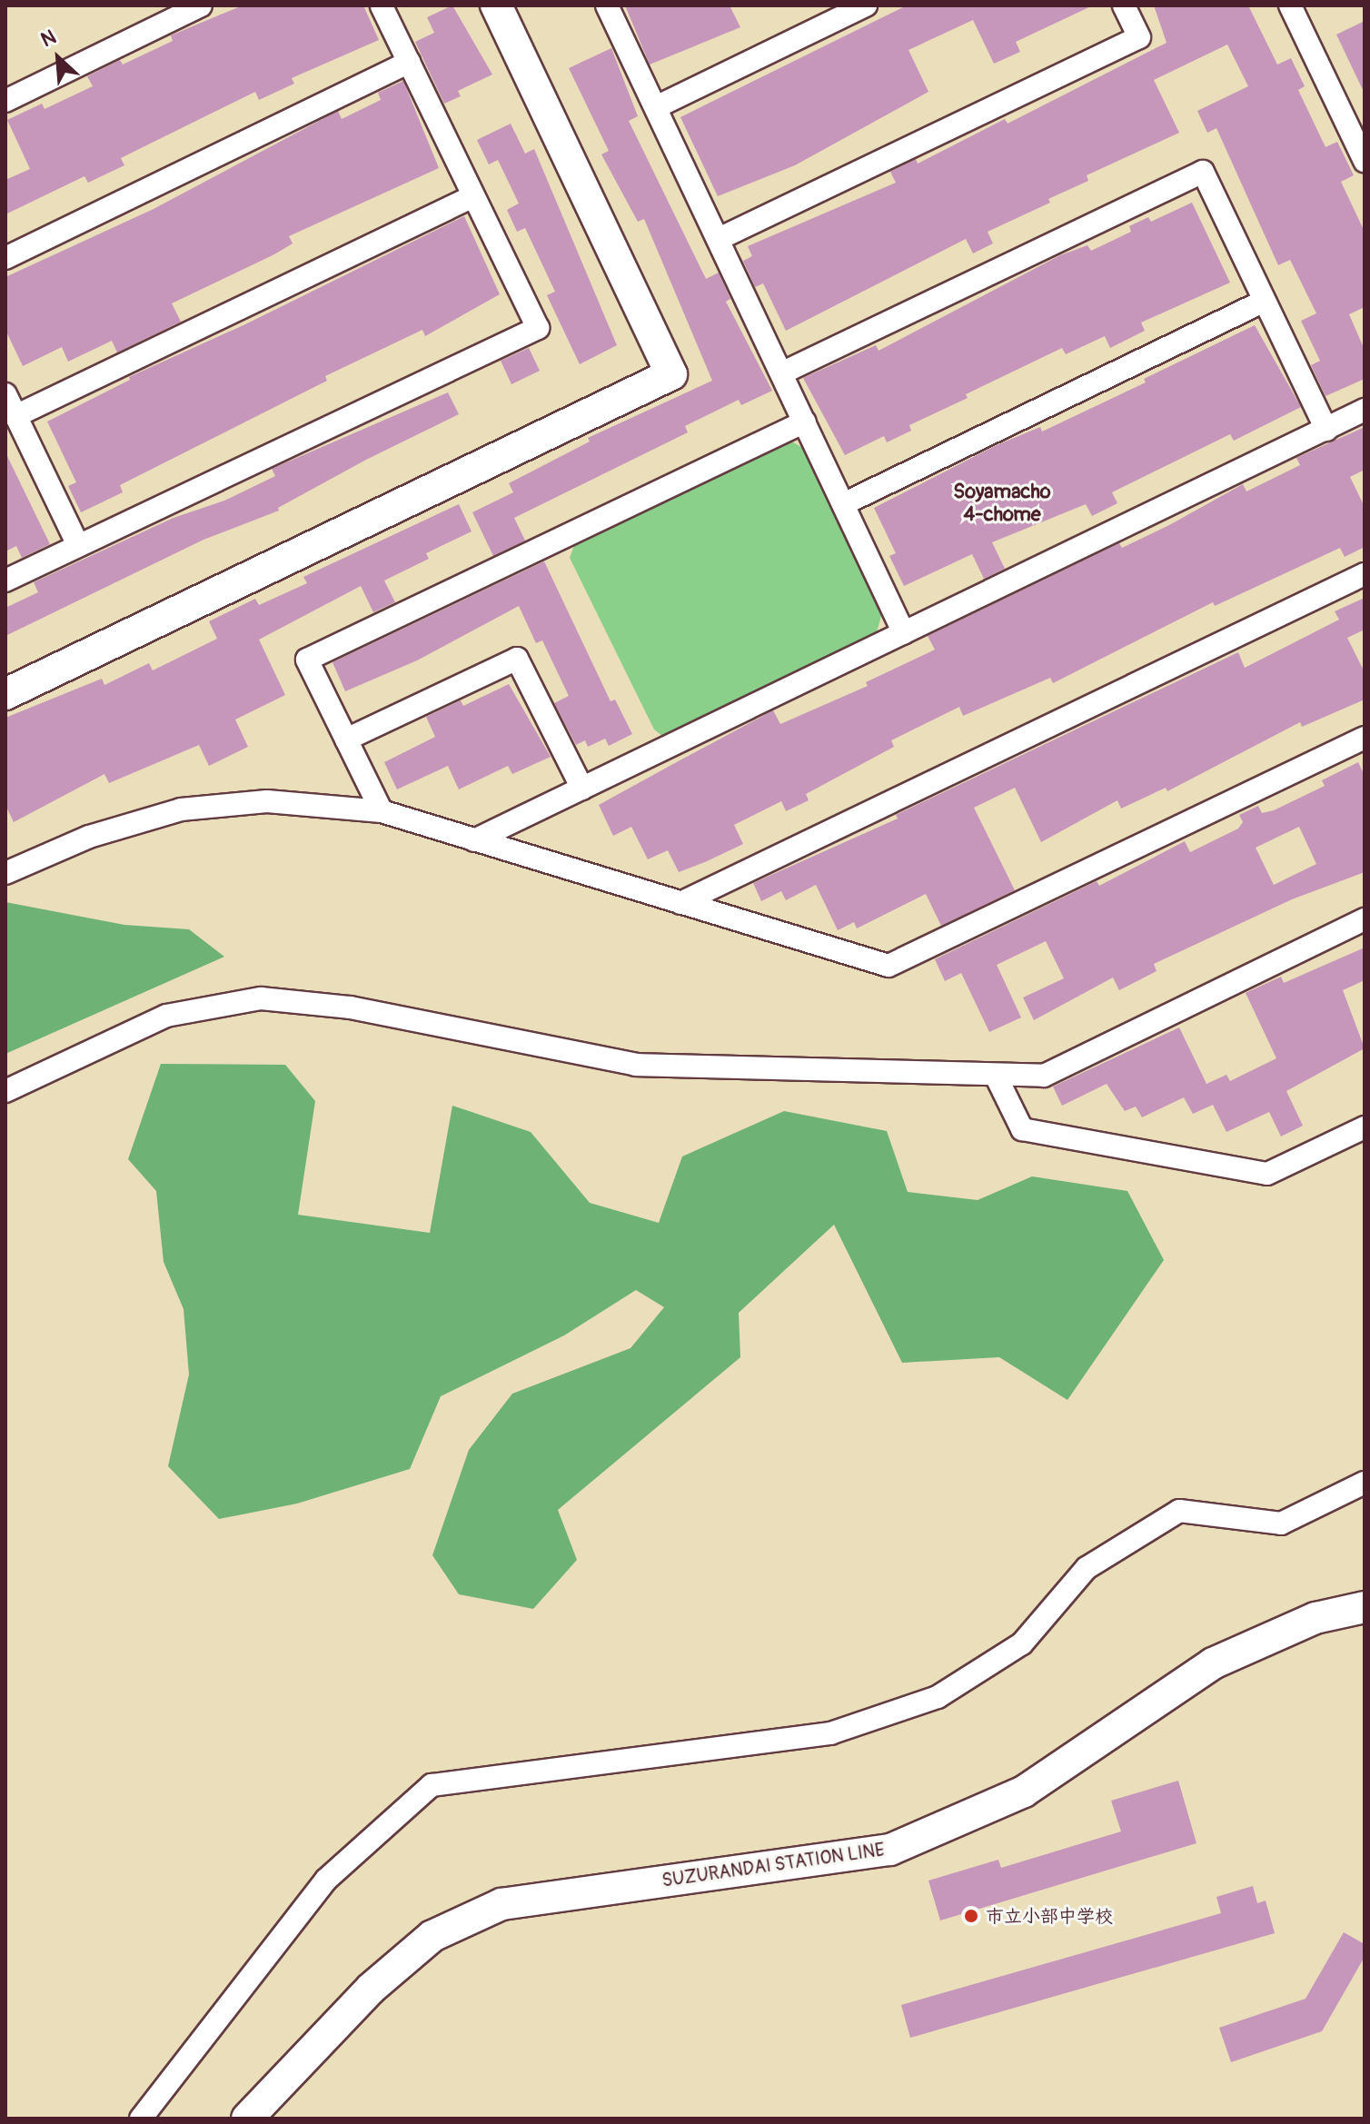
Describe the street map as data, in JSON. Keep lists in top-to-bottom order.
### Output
{
  "streets": {
    "main road": ["SUZURANDAI STATION LINE"]
  },
  "districts": ["Soyamacho 4-chome"],
  "places": ["市立小部中学校"],
  "north": "top left"
}
